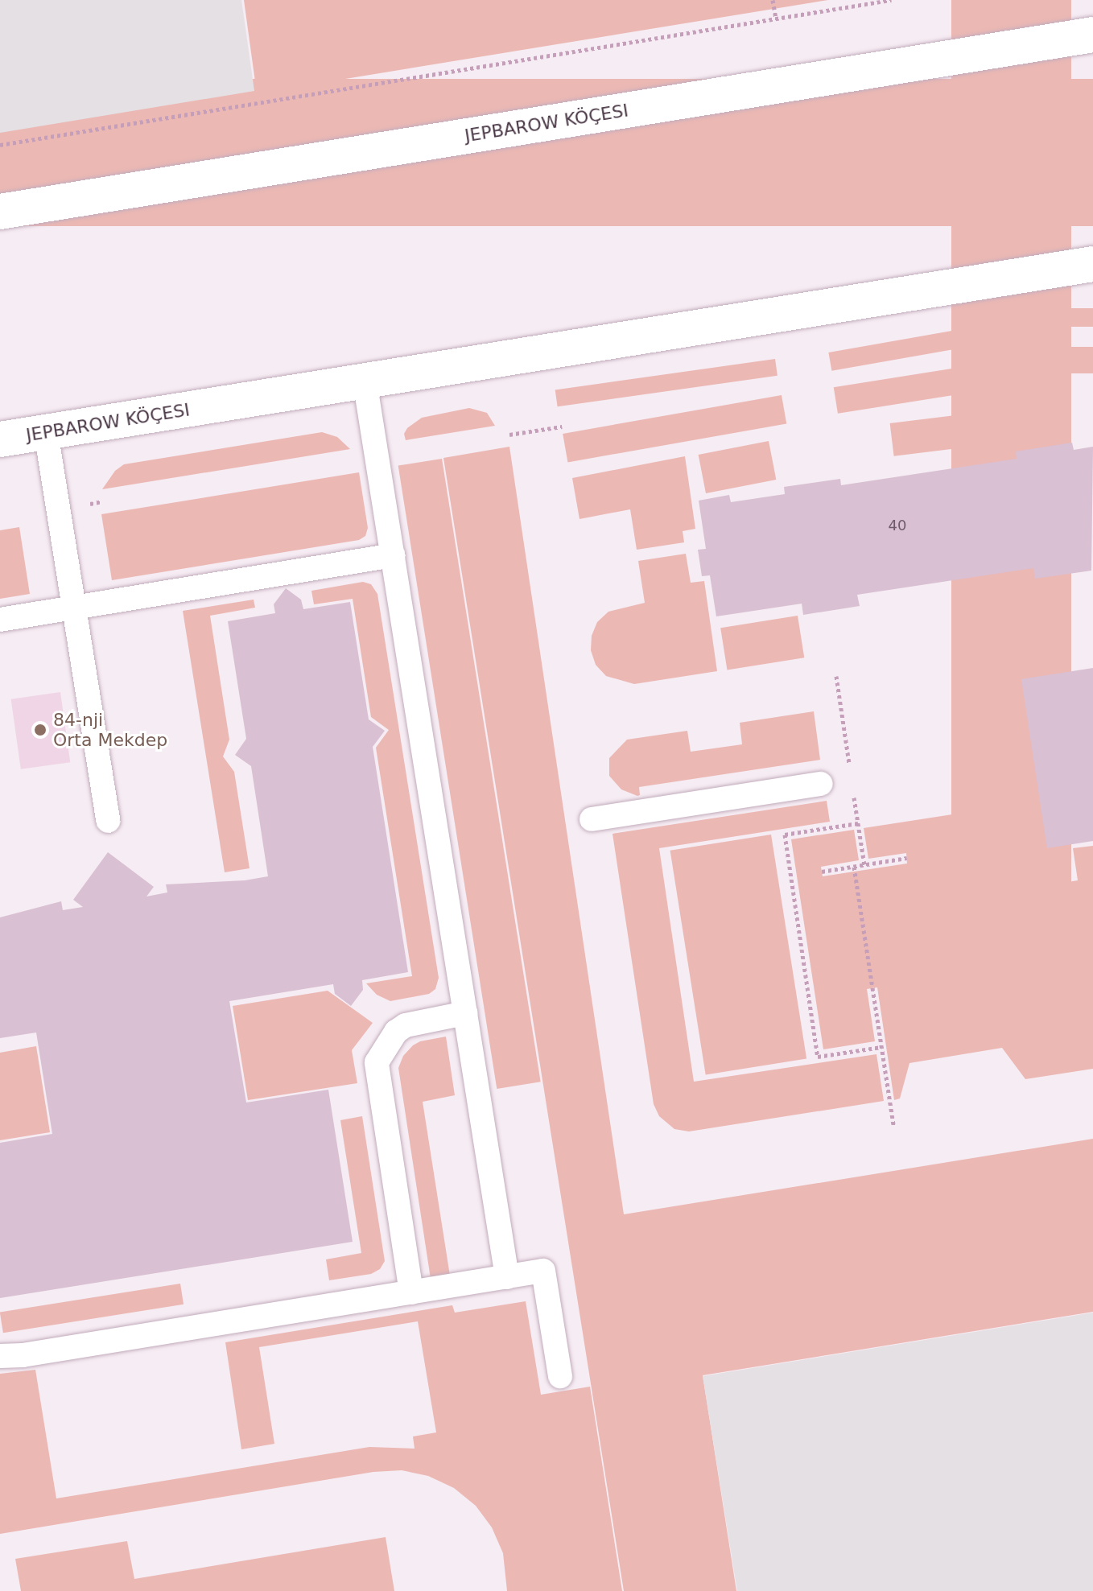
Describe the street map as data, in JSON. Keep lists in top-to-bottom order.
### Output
{
  "streets": {
    "street": ["JEPBAROW KÖÇESI"]
  },
  "places": ["84-nji Orta Mekdep"],
  "house_numbers": ["40"]
}
